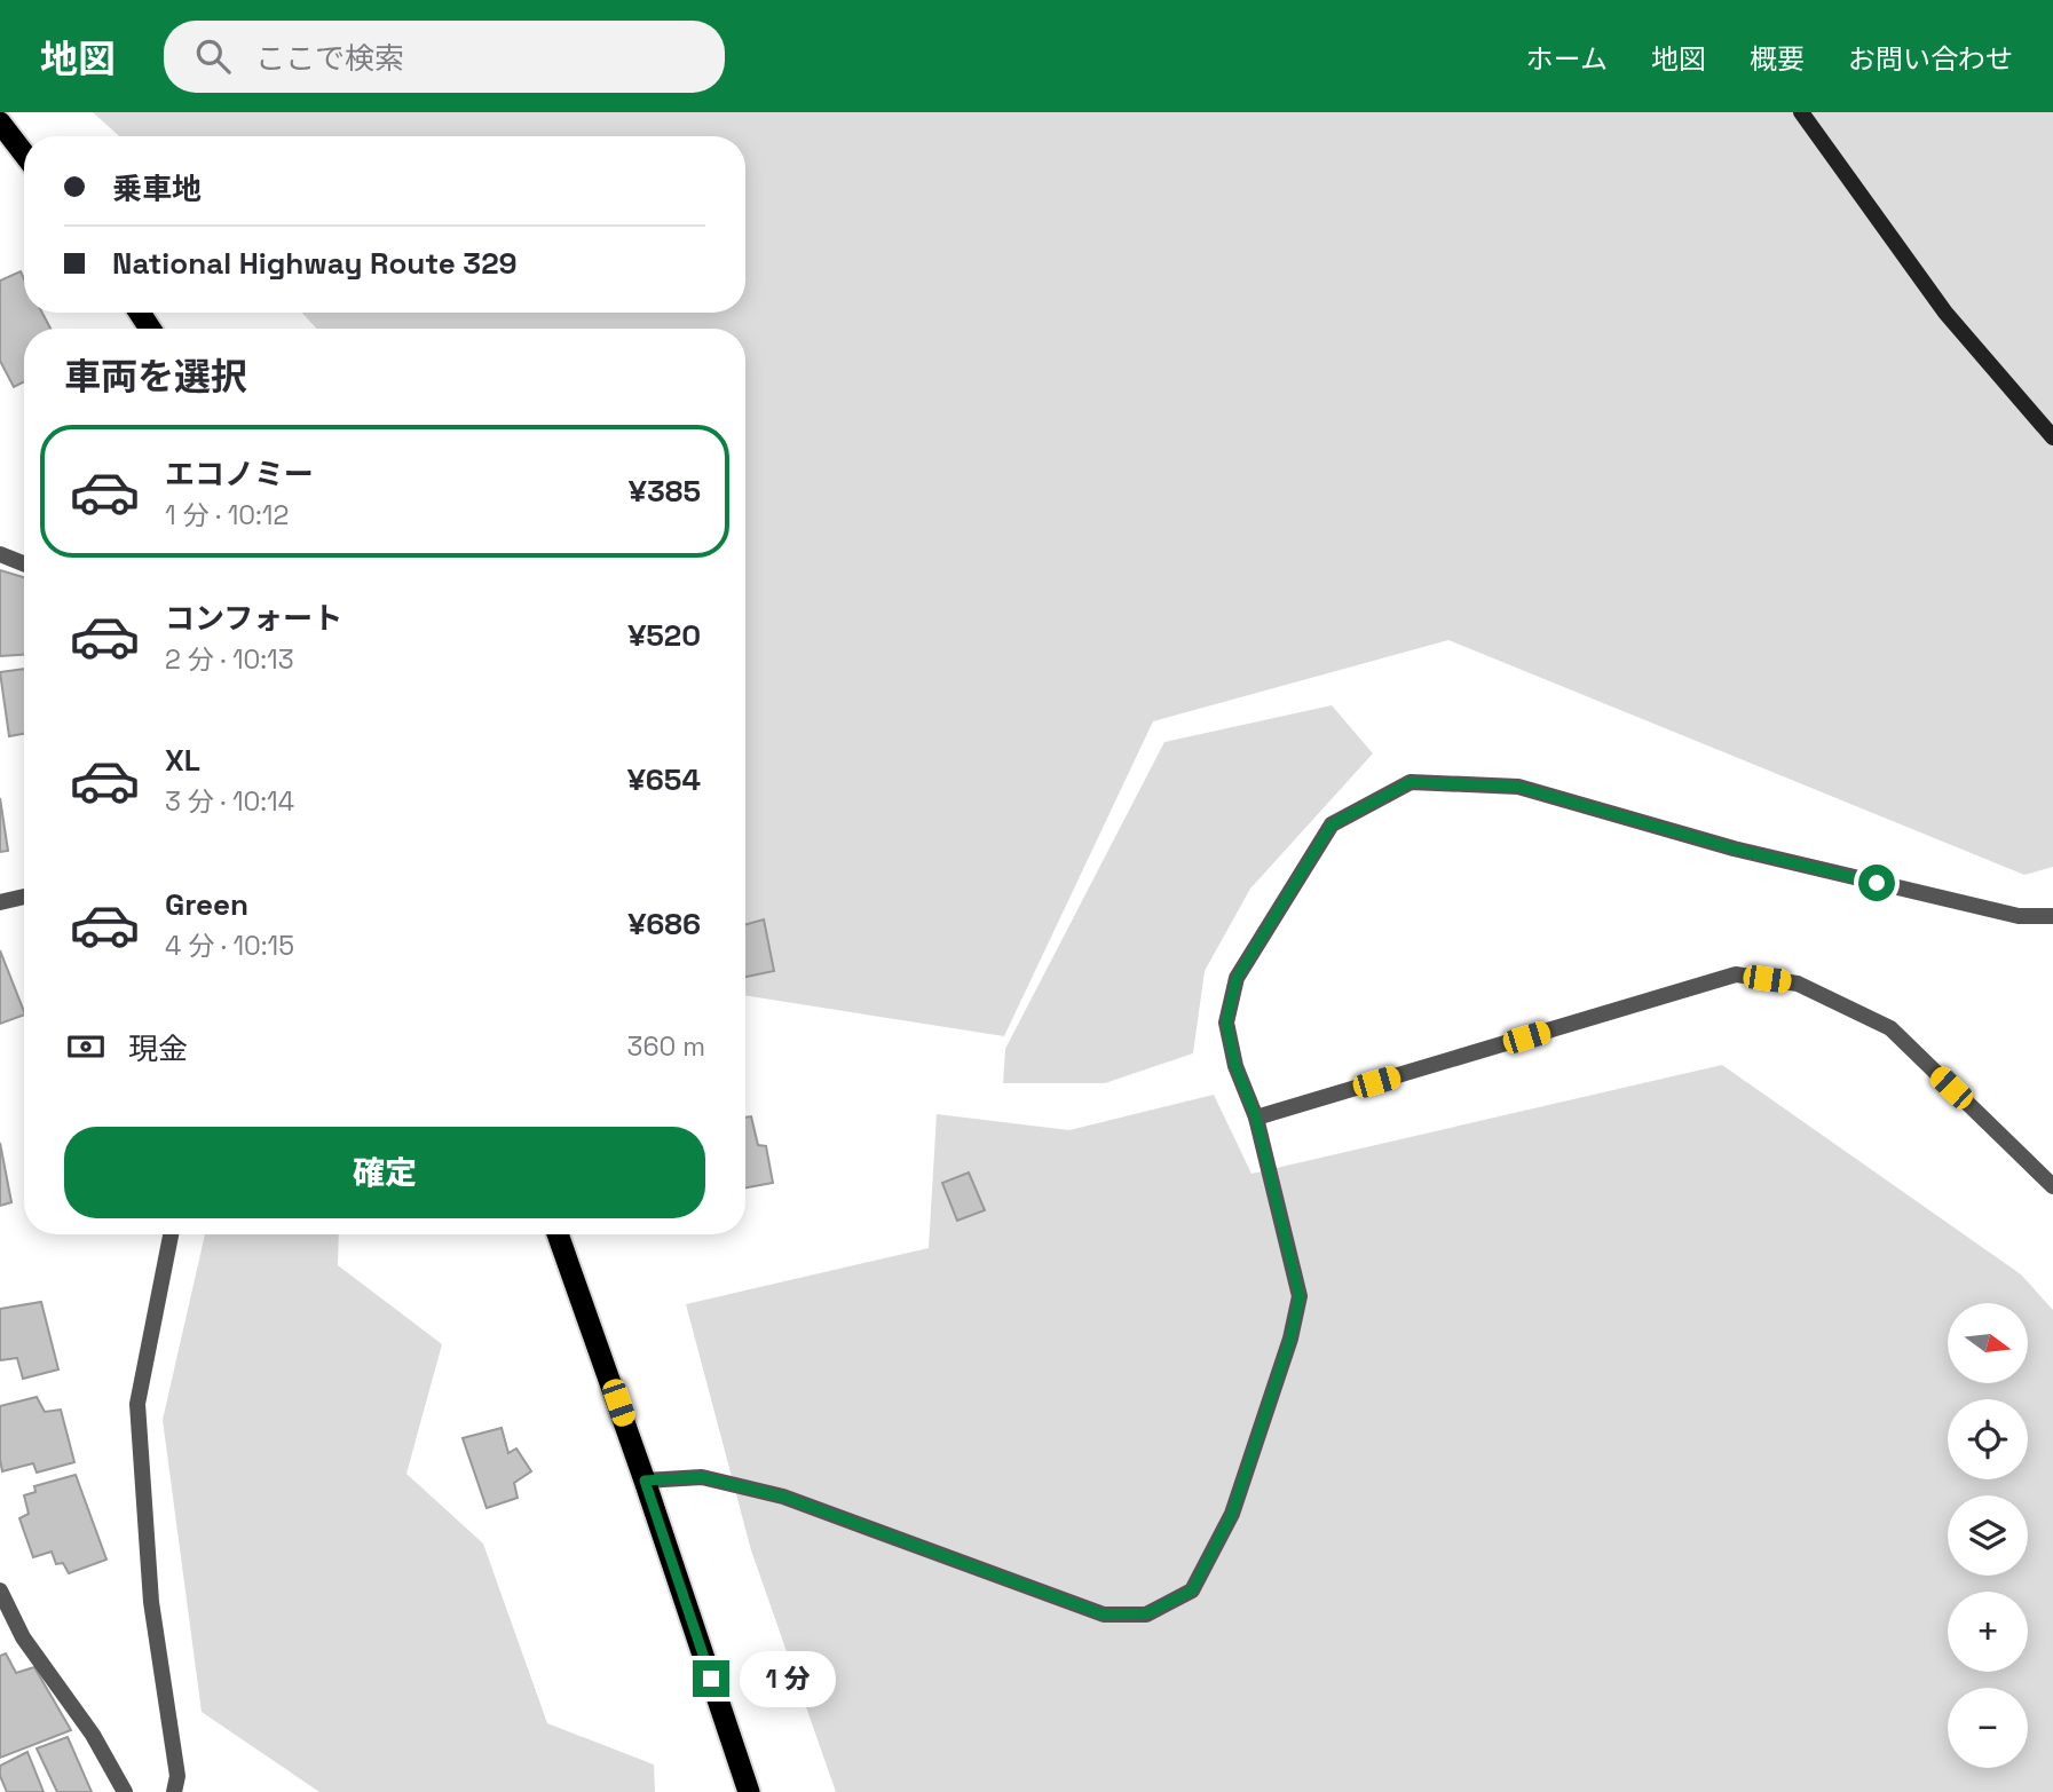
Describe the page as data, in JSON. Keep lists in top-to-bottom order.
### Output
{
  "north": "right",
  "page": {
    "header": "地図",
    "search": "ここで検索",
    "nav": [
      "ホーム",
      "地図",
      "概要",
      "お問い合わせ"
    ],
    "banner": ["乗車地", "National Highway Route 329"],
    "heading": "車両を選択",
    "list": [
      {
        "name": "エコノミー",
        "note": "1 分 · 10:12",
        "value": "¥385"
      },
      {
        "name": "コンフォート",
        "note": "2 分 · 10:13",
        "value": "¥520"
      },
      {
        "name": "XL",
        "note": "3 分 · 10:14",
        "value": "¥654"
      },
      {
        "name": "Green",
        "note": "4 分 · 10:15",
        "value": "¥686"
      }
    ],
    "pay": ["現金", "360 m"],
    "buttons": "確定",
    "map_buttons": ["+", "−"],
    "bubble": "1 分"
  }
}
